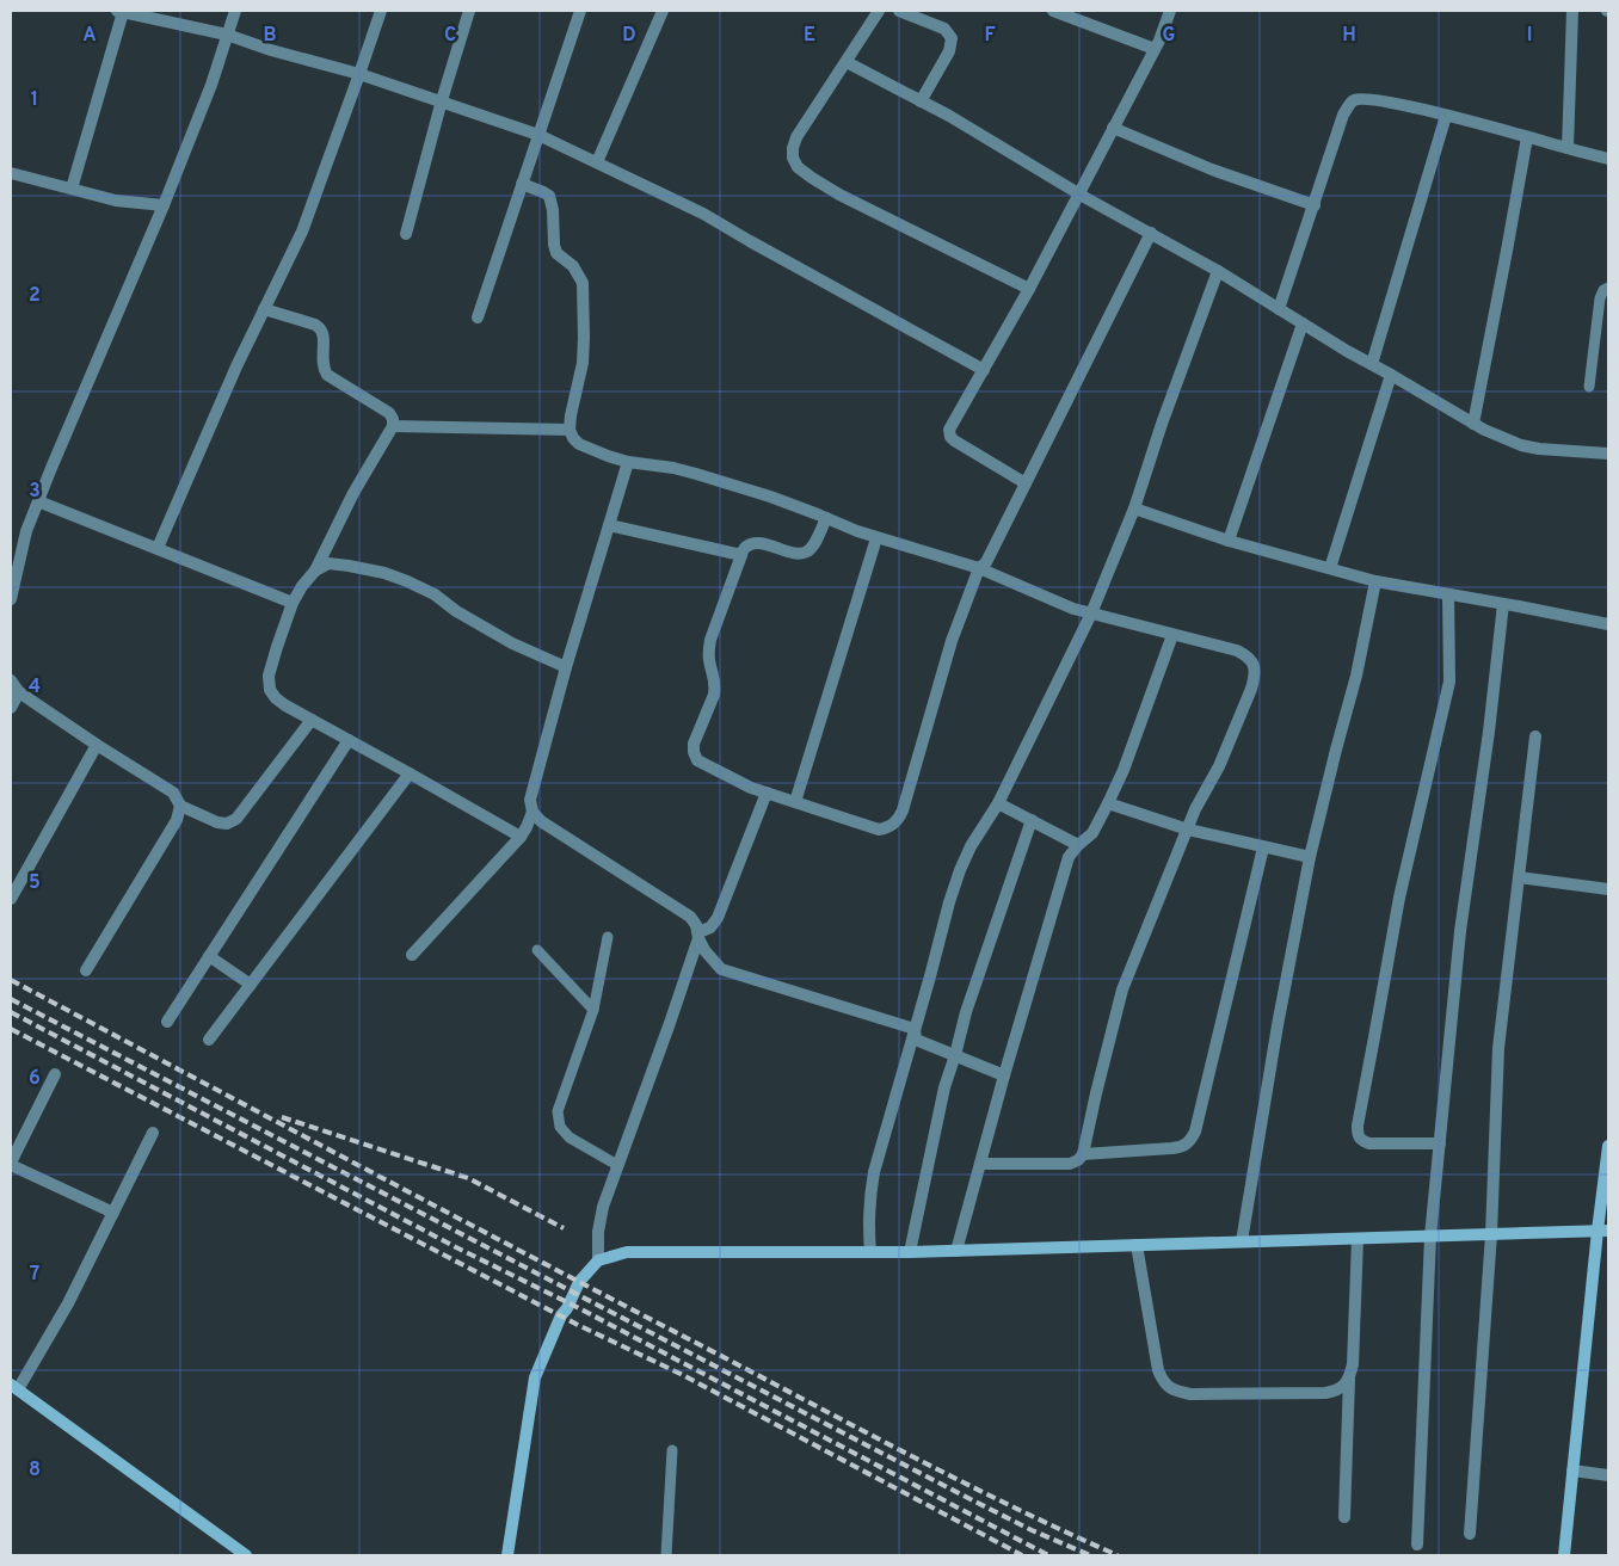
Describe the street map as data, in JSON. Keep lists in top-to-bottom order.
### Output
{
  "grid": {
    "columns": [
      "A",
      "B",
      "C",
      "D",
      "E",
      "F",
      "G",
      "H",
      "I"
    ],
    "rows": [
      "1",
      "2",
      "3",
      "4",
      "5",
      "6",
      "7",
      "8"
    ]
  }
}
